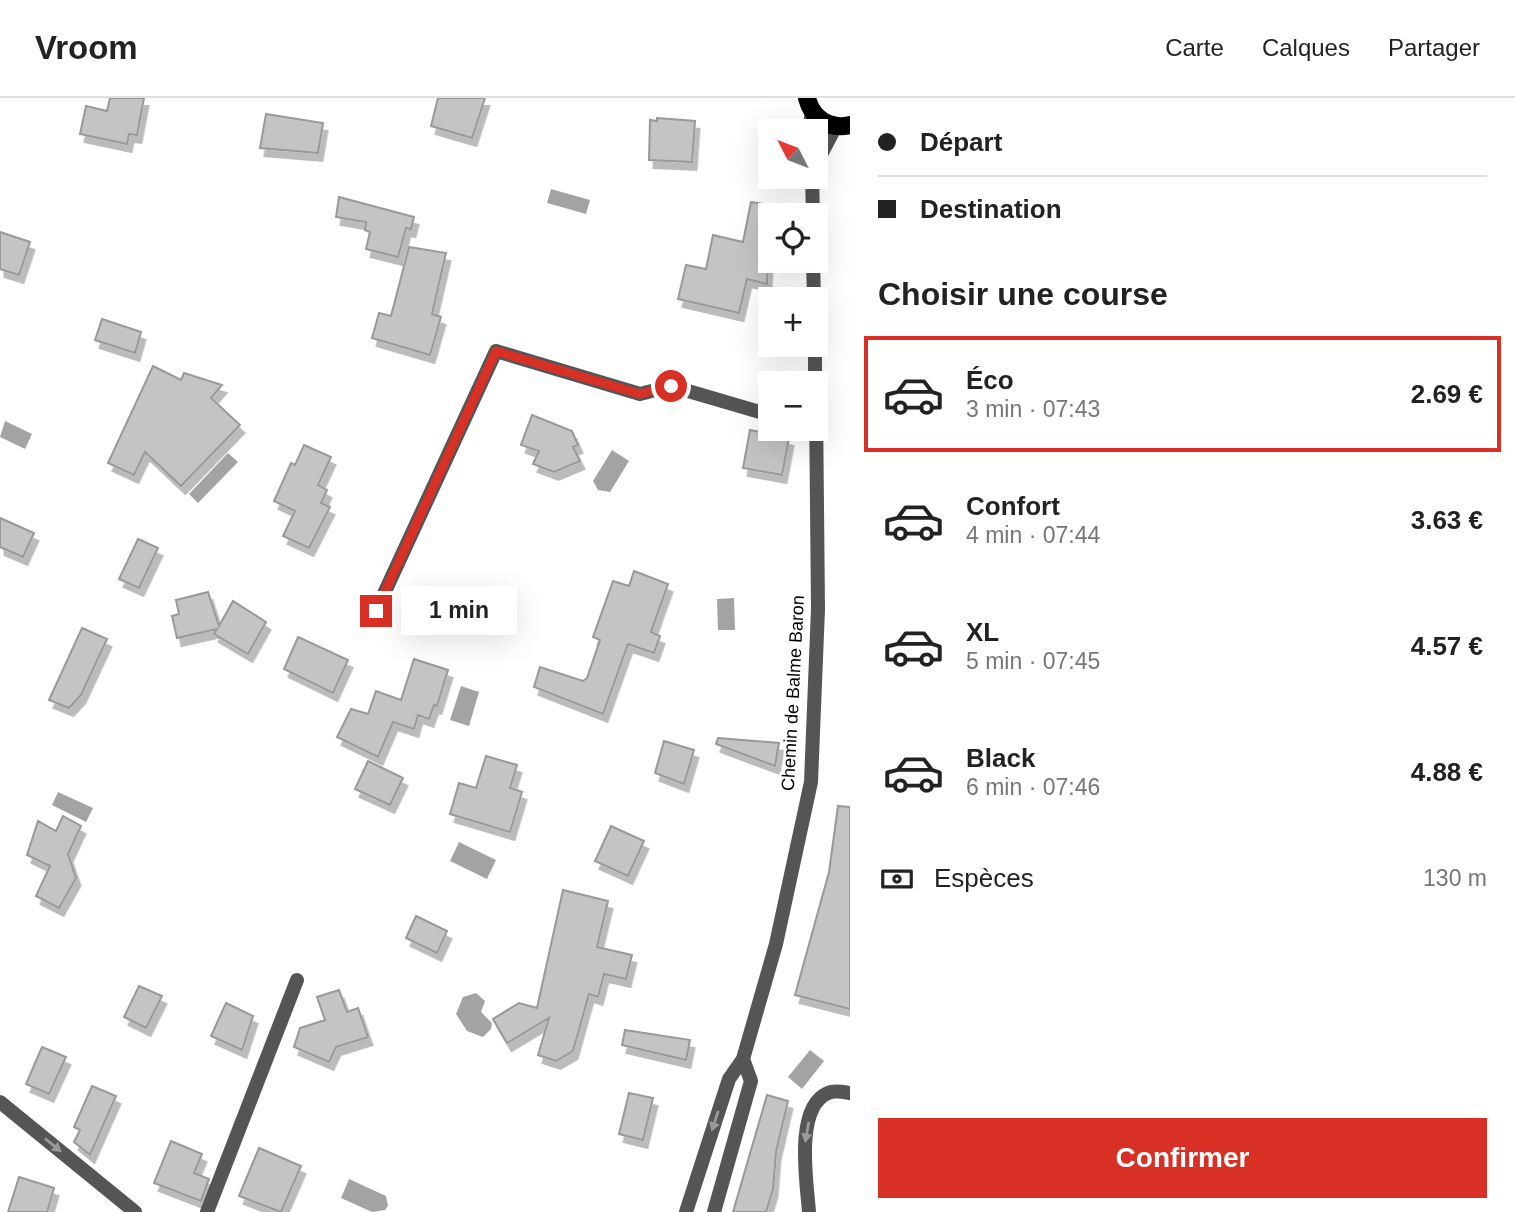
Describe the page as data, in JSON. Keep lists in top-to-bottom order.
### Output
{
  "streets": {
    "street": ["Chemin de Balme Baron"]
  },
  "north": "top left",
  "page": {
    "header": "Vroom",
    "nav": ["Carte", "Calques", "Partager"],
    "banner": ["Départ", "Destination"],
    "map_buttons": ["+", "−"],
    "heading": "Choisir une course",
    "list": [
      {
        "name": "Éco",
        "note": "3 min · 07:43",
        "value": "2.69 €"
      },
      {
        "name": "Confort",
        "note": "4 min · 07:44",
        "value": "3.63 €"
      },
      {
        "name": "XL",
        "note": "5 min · 07:45",
        "value": "4.57 €"
      },
      {
        "name": "Black",
        "note": "6 min · 07:46",
        "value": "4.88 €"
      }
    ],
    "bubble": "1 min",
    "pay": ["Espèces", "130 m"],
    "buttons": "Confirmer"
  }
}
